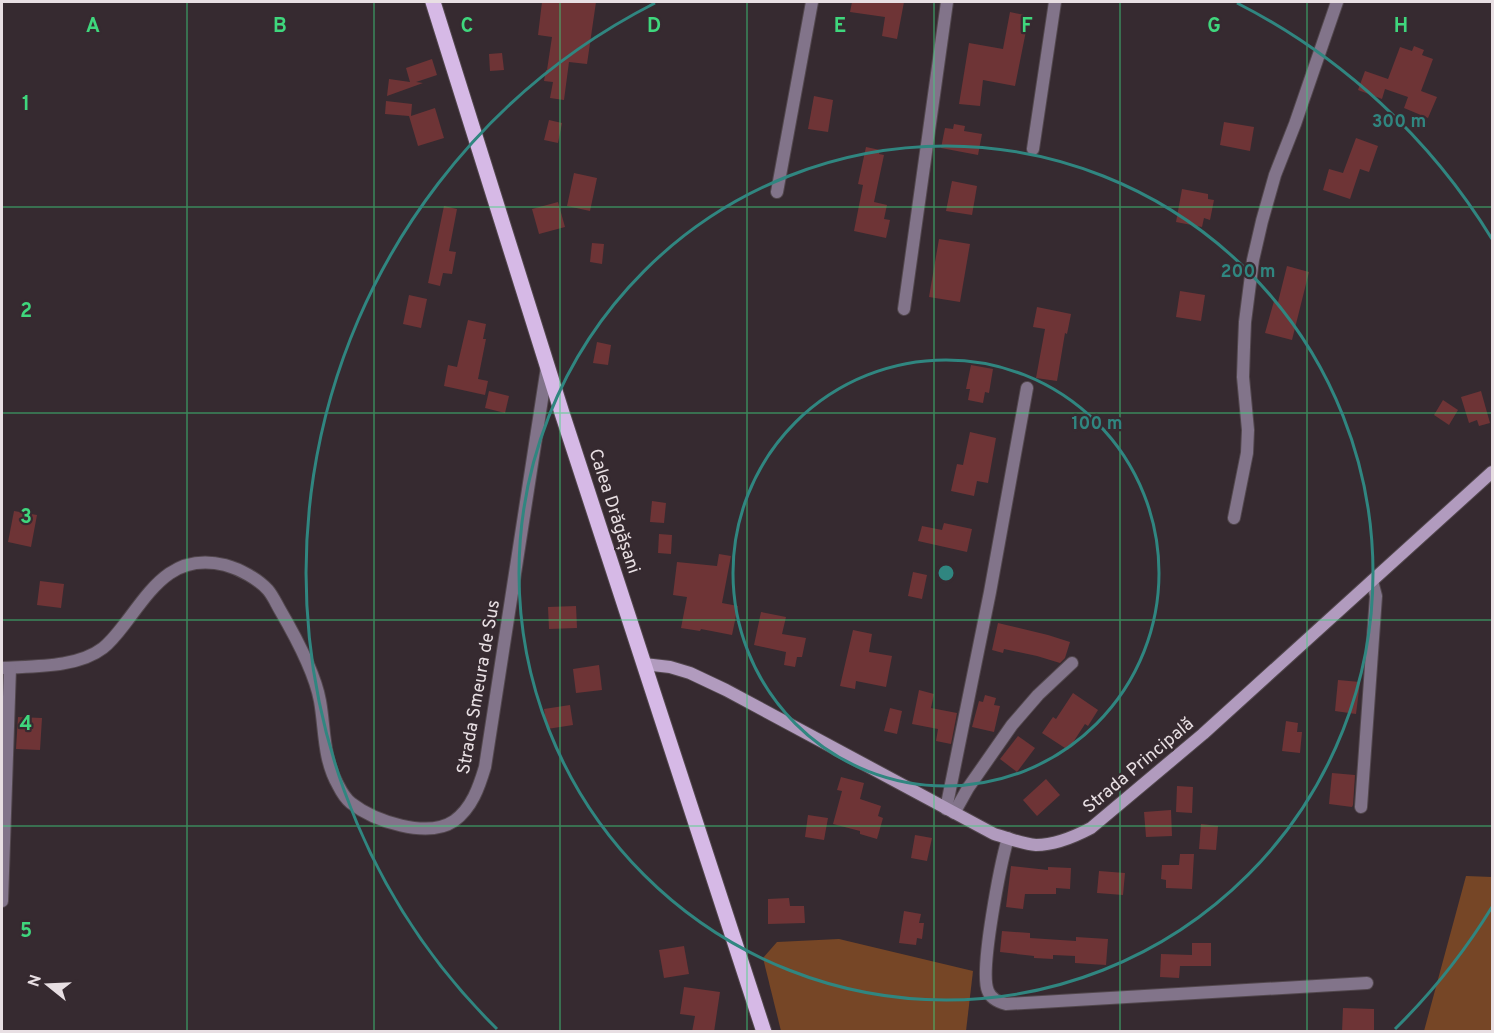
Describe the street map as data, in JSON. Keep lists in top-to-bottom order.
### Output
{
  "streets": {
    "main road": ["Calea Drăgășani"],
    "street": ["Strada Smeura de Sus", "Strada Principală"]
  },
  "crossings": [
    ["Calea Drăgășani", "Strada Smeura de Sus"],
    ["Calea Drăgășani", "Strada Principală"]
  ],
  "north": "left",
  "grid": {
    "columns": [
      "A",
      "B",
      "C",
      "D",
      "E",
      "F",
      "G",
      "H"
    ],
    "rows": [
      "1",
      "2",
      "3",
      "4",
      "5"
    ]
  },
  "rings": ["300 m", "200 m", "100 m"]
}
